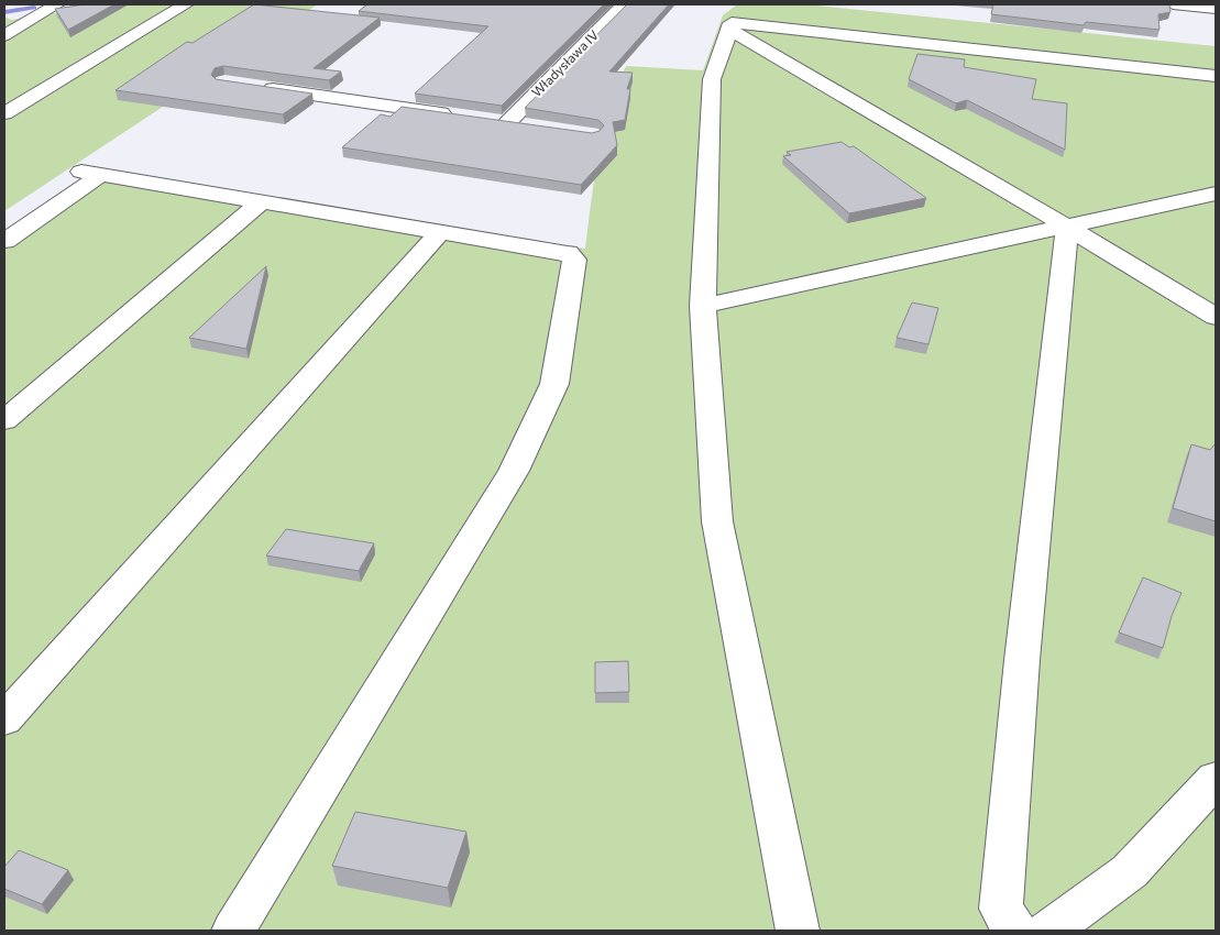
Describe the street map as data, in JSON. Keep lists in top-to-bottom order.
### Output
{
  "streets": {
    "street": ["Władysława IV"]
  }
}
